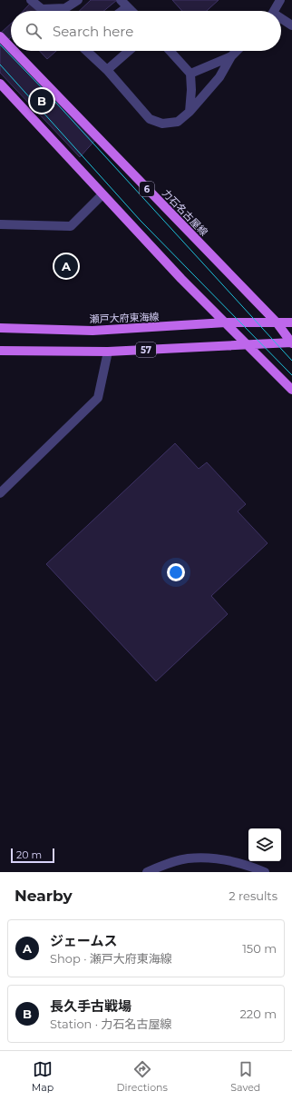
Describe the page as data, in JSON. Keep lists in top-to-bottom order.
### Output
{
  "streets": {
    "main road": [
      "6",
      "力石名古屋線",
      "瀬戸大府東海線",
      "57"
    ]
  },
  "crossings": [
    ["力石名古屋線", "瀬戸大府東海線"],
    ["力石名古屋線", "57"]
  ],
  "scale_bar": "20 m",
  "page": {
    "search": "Search here",
    "pins": ["B", "A"],
    "scale": "20 m",
    "heading": ["Nearby", "2 results"],
    "list": [
      {
        "mark": "A",
        "name": "ジェームス",
        "note": "Shop · 瀬戸大府東海線",
        "value": "150 m"
      },
      {
        "mark": "B",
        "name": "長久手古戦場",
        "note": "Station · 力石名古屋線",
        "value": "220 m"
      }
    ],
    "nav": ["Map", "Directions", "Saved"]
  }
}
